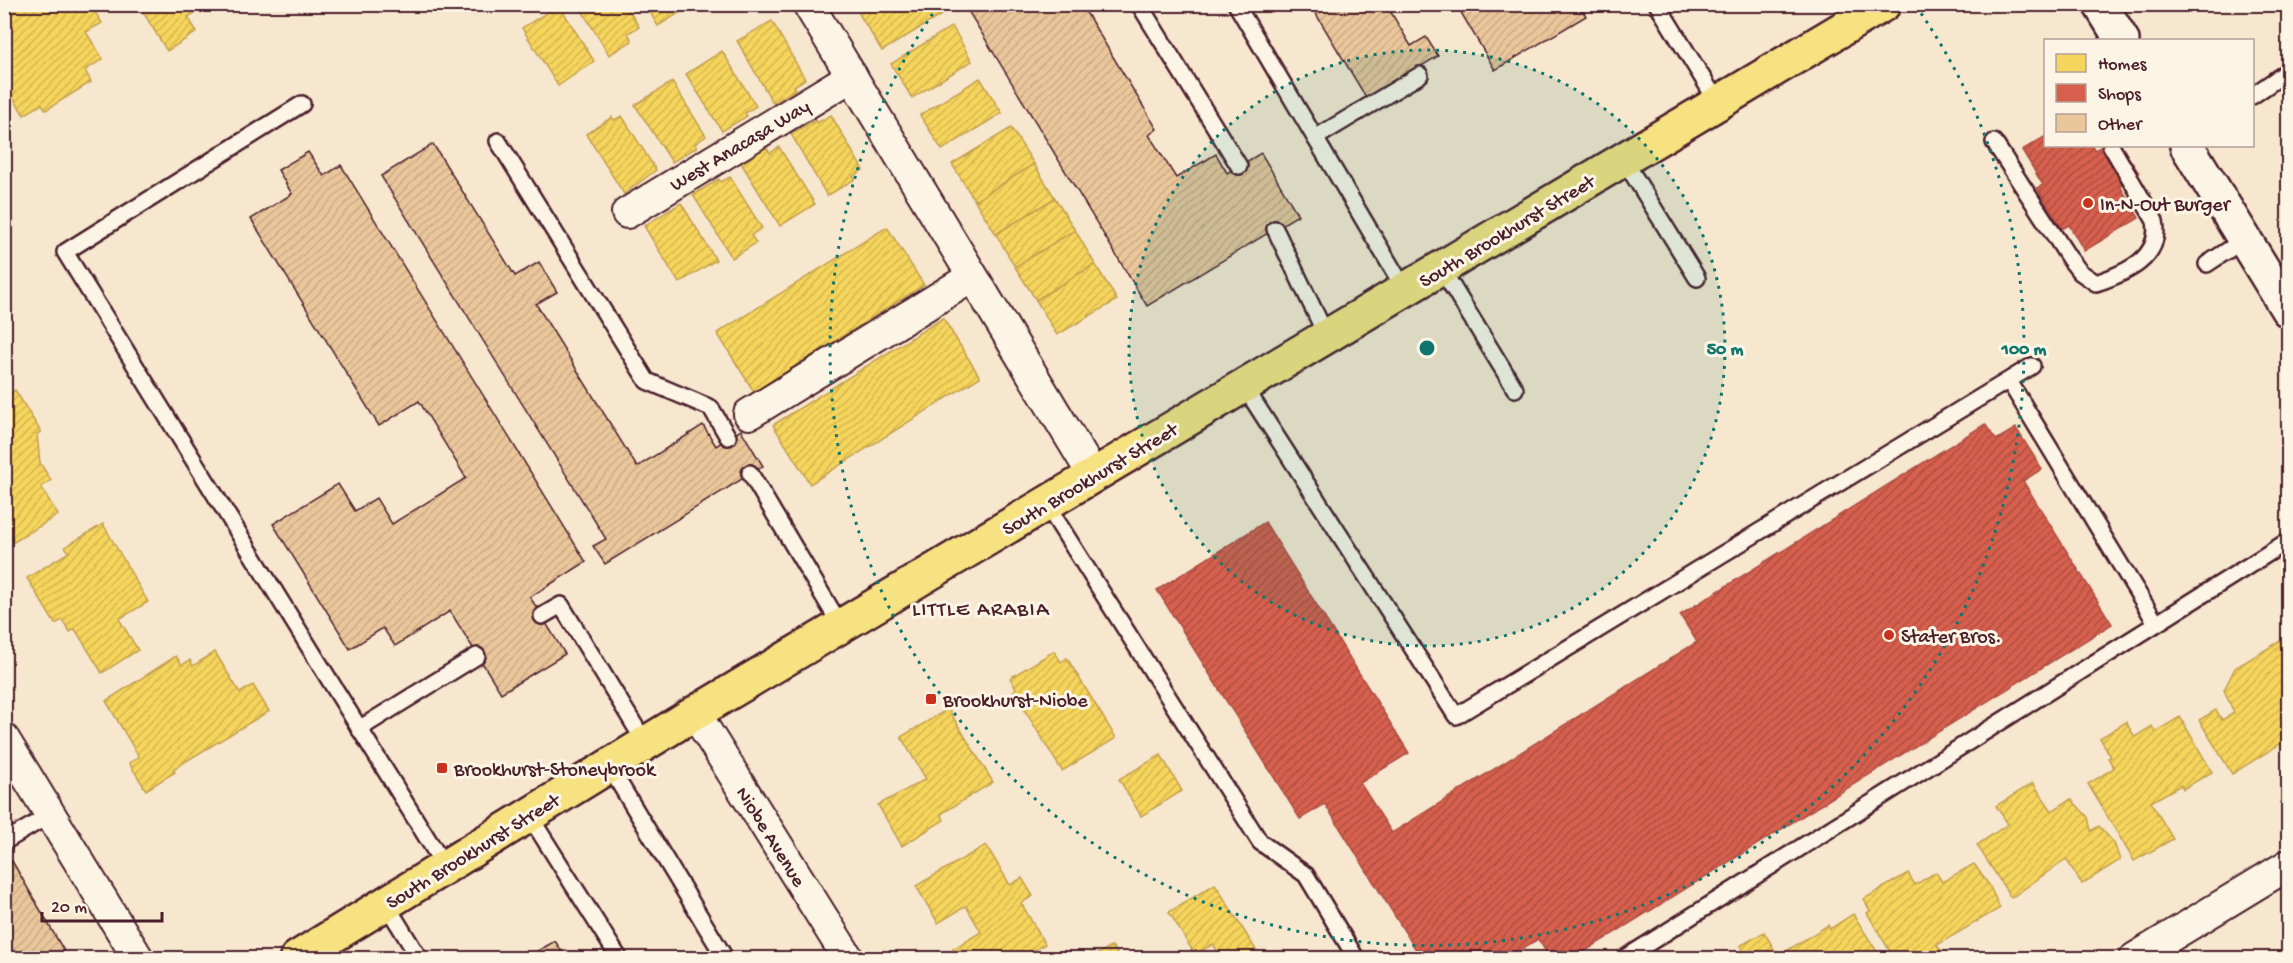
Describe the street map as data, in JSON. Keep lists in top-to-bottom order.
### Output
{
  "streets": {
    "main road": ["South Brookhurst Street"],
    "street": ["West Anacasa Way", "Niobe Avenue"]
  },
  "crossings": [
    ["South Brookhurst Street", "Niobe Avenue"]
  ],
  "districts": ["LITTLE ARABIA"],
  "places": {
    "other": ["In-N-Out Burger", "Stater Bros."],
    "transit": ["Brookhurst-Niobe", "Brookhurst-Stoneybrook"]
  },
  "legend": ["Homes", "Shops", "Other"],
  "scale_bar": "20 m",
  "rings": ["50 m", "100 m"]
}
